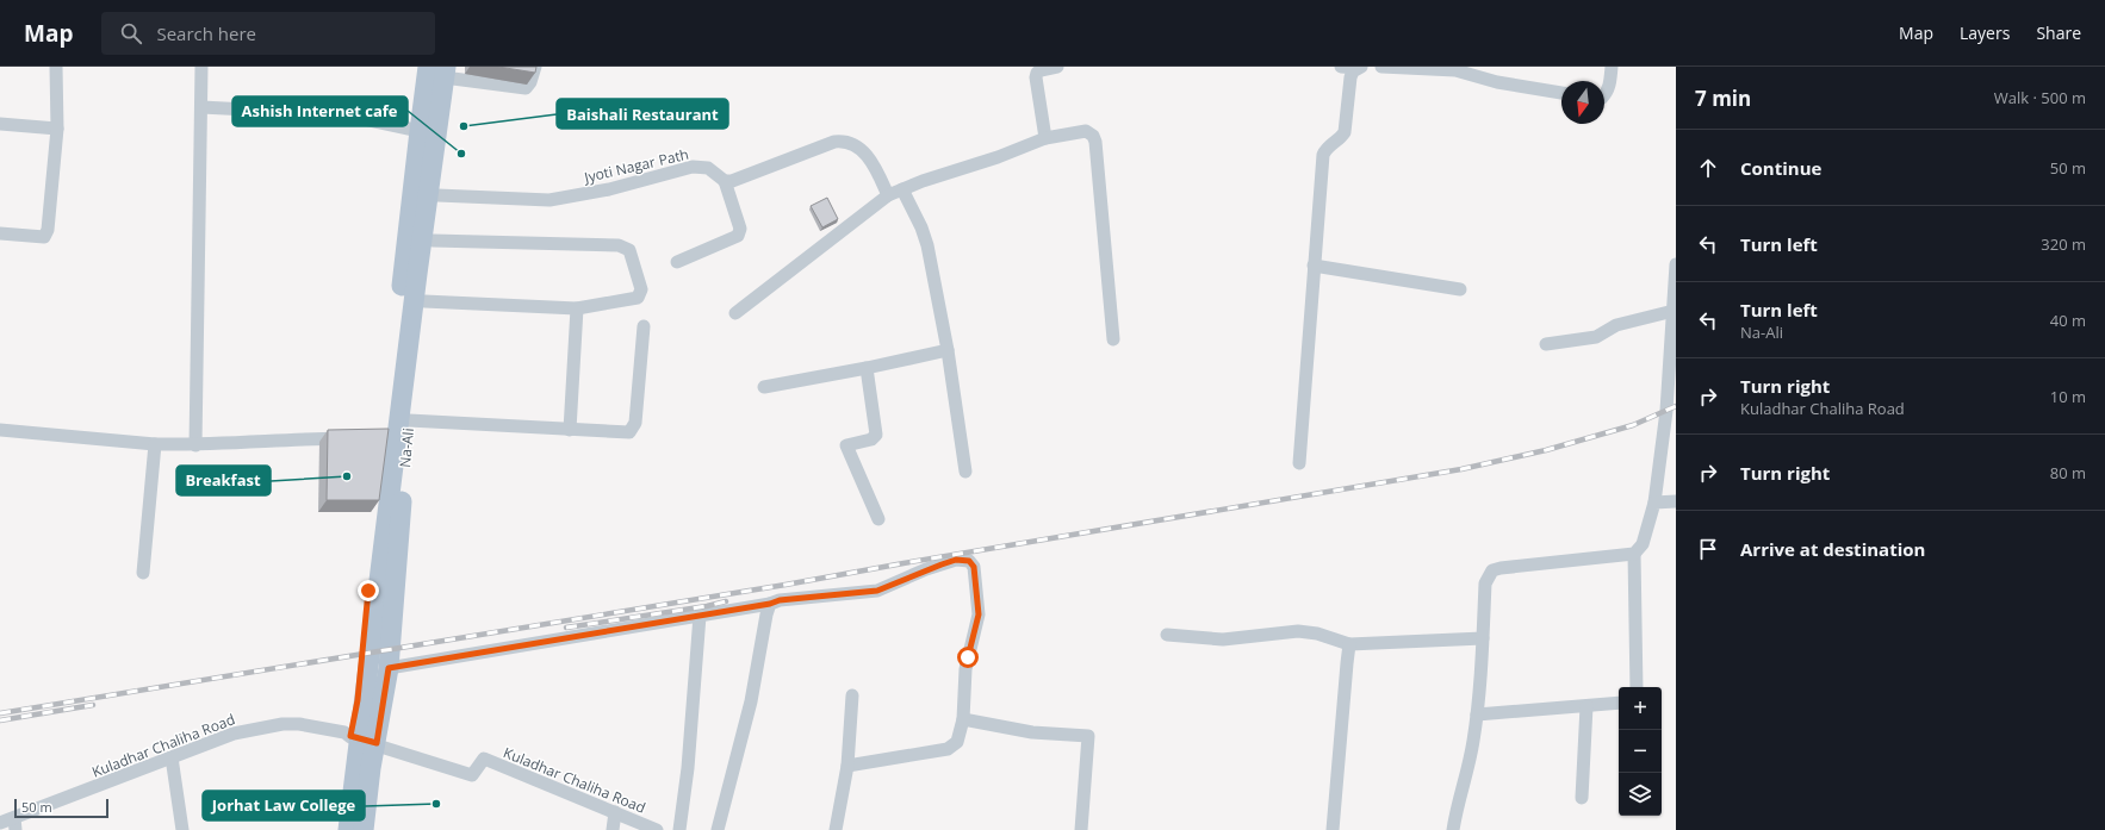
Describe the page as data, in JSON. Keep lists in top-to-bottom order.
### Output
{
  "streets": {
    "main road": ["Na-Ali"],
    "street": ["Jyoti Nagar Path", "Kuladhar Chaliha Road"]
  },
  "crossings": [
    ["Jyoti Nagar Path", "Na-Ali"],
    ["Na-Ali", "Kuladhar Chaliha Road"]
  ],
  "places": [
    "Baishali Restaurant",
    "Ashish Internet cafe",
    "Breakfast",
    "Jorhat Law College"
  ],
  "scale_bar": "50 m",
  "north": "bottom",
  "page": {
    "header": "Map",
    "search": "Search here",
    "nav": ["Map", "Layers", "Share"],
    "heading": ["7 min", "Walk · 500 m"],
    "list": [
      ["Continue", "50 m"],
      ["Turn left", "320 m"],
      ["Turn left", "Na-Ali", "40 m"],
      ["Turn right", "Kuladhar Chaliha Road", "10 m"],
      ["Turn right", "80 m"],
      "Arrive at destination"
    ],
    "map_buttons": ["+", "−"],
    "scale": "50 m"
  }
}
